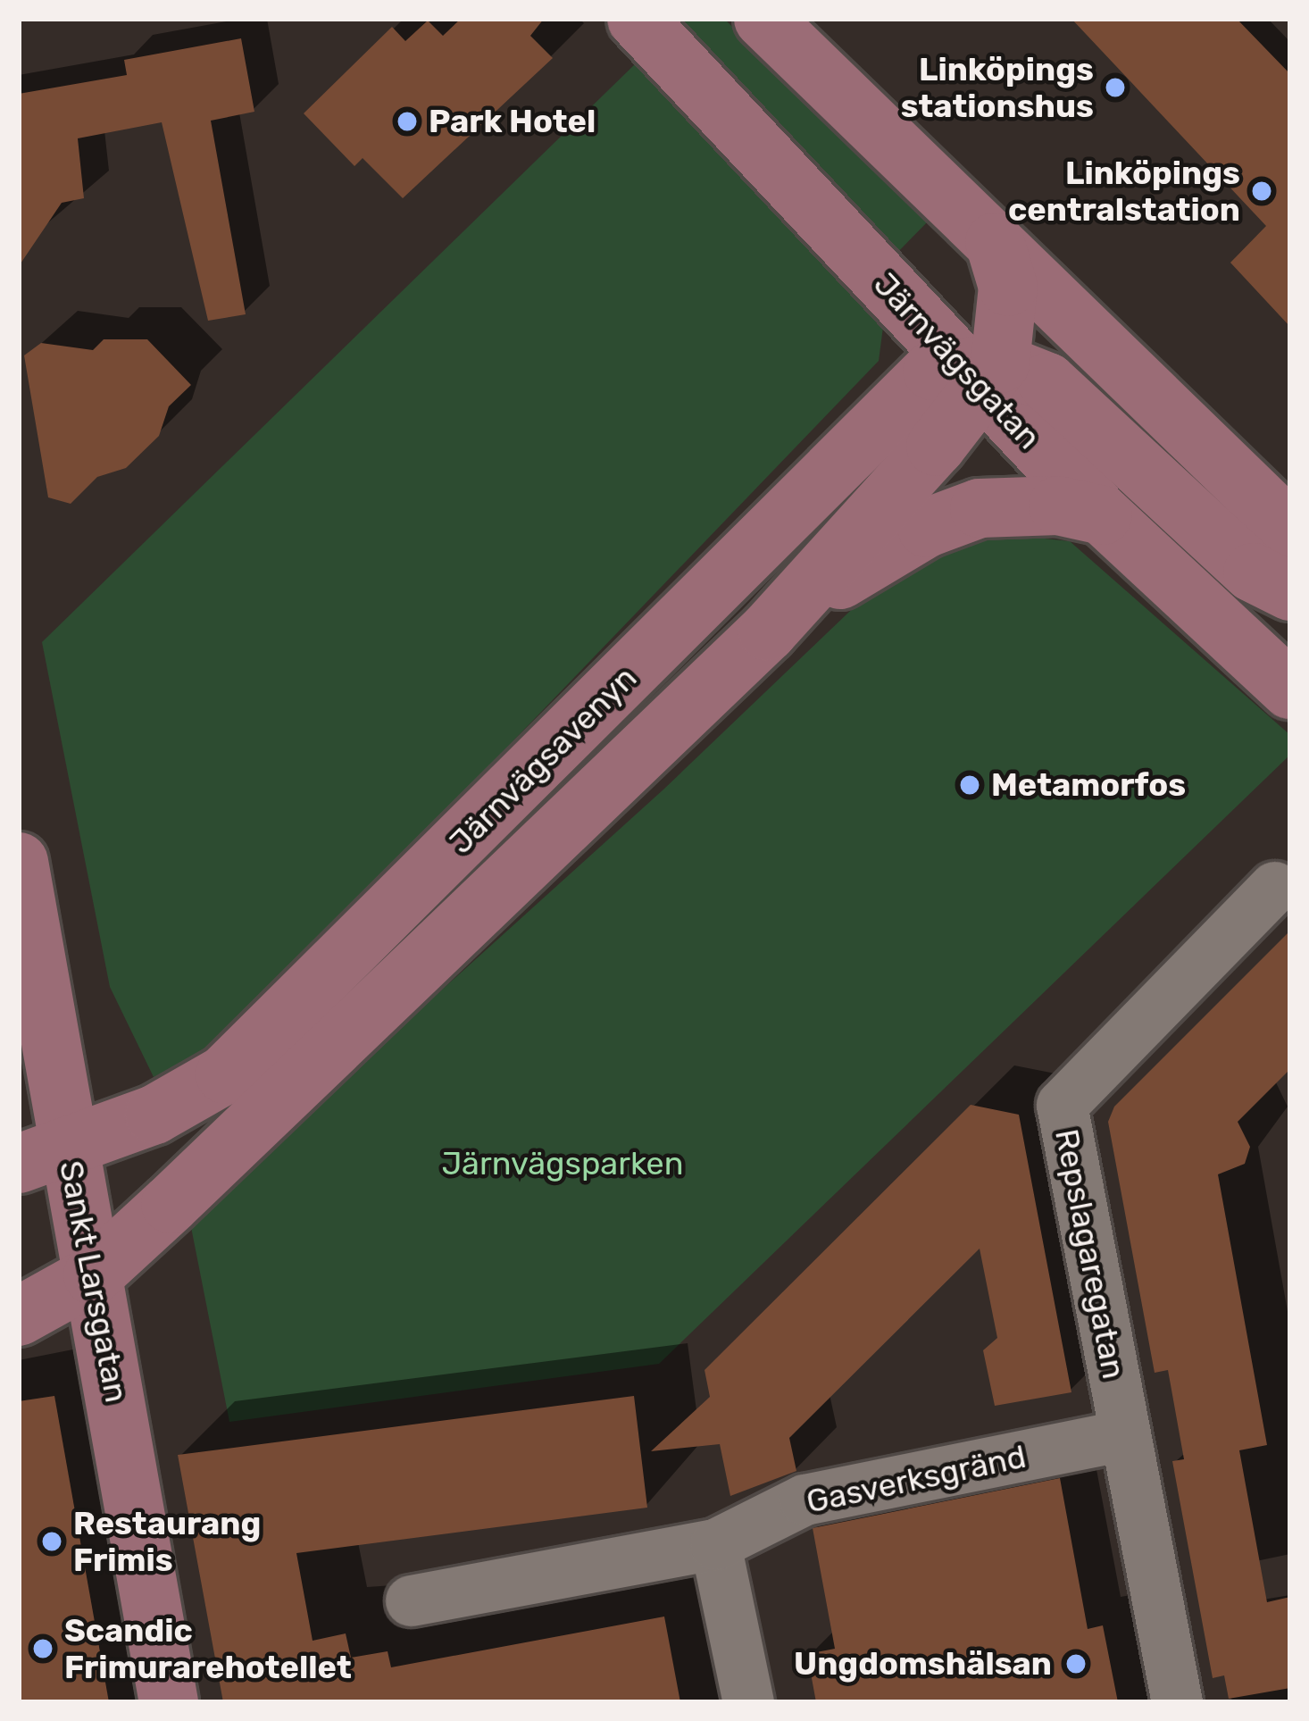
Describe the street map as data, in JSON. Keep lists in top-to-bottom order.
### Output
{
  "streets": {
    "main road": ["Järnvägsgatan", "Järnvägsavenyn", "Sankt Larsgatan"],
    "street": ["Repslagaregatan", "Gasverksgränd"]
  },
  "crossings": [
    ["Järnvägsgatan", "Järnvägsavenyn"],
    ["Järnvägsavenyn", "Sankt Larsgatan"],
    ["Repslagaregatan", "Gasverksgränd"]
  ],
  "parks": ["Järnvägsparken"],
  "places": [
    "Linköpings stationshus",
    "Park Hotel",
    "Linköpings centralstation",
    "Metamorfos",
    "Restaurang Frimis",
    "Scandic Frimurarehotellet",
    "Ungdomshälsan"
  ]
}
